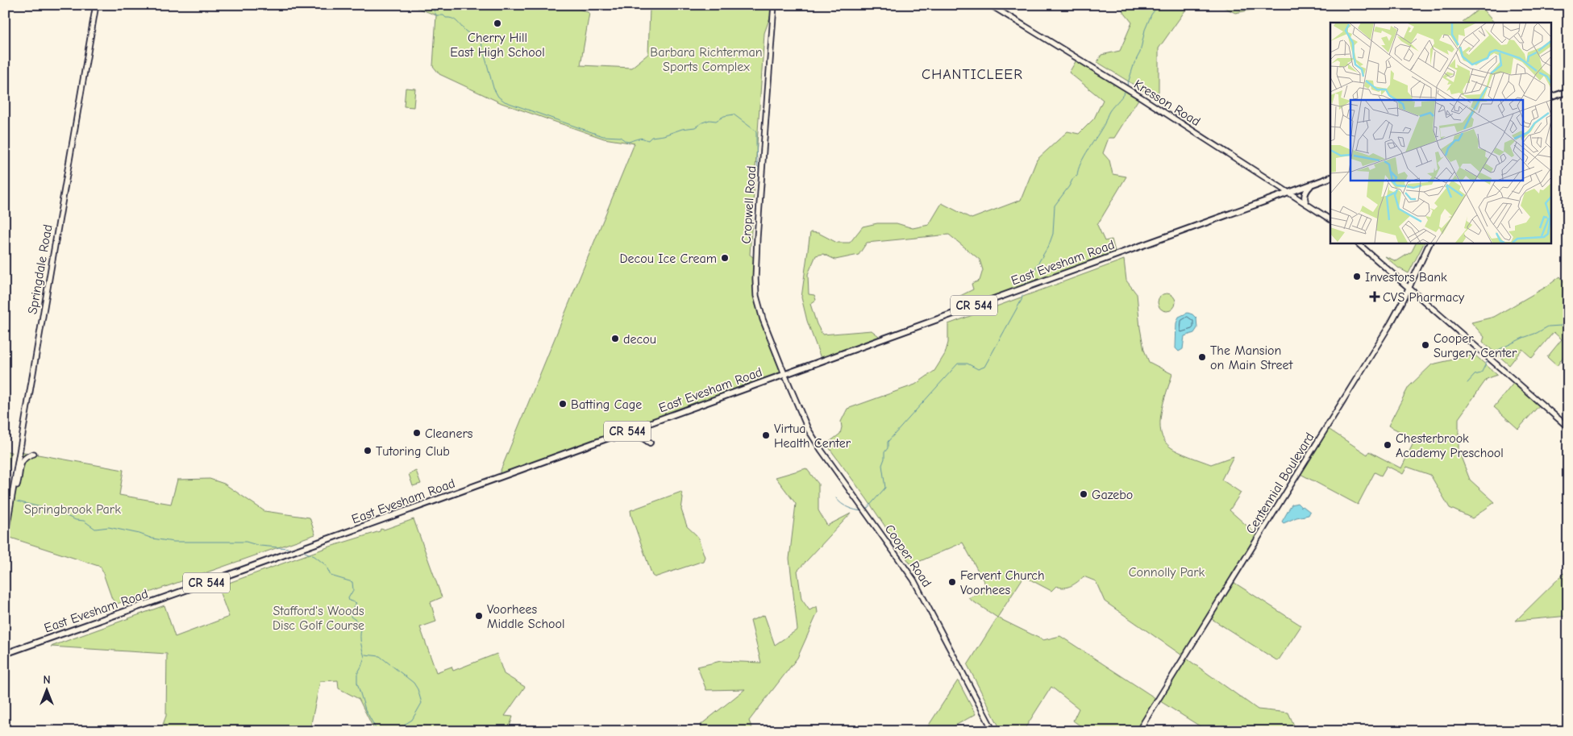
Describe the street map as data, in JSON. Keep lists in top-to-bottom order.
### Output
{
  "streets": {
    "main road": [
      "Kresson Road",
      "Cropwell Road",
      "East Evesham Road",
      "Springdale Road",
      "CR 544",
      "Centennial Boulevard",
      "Cooper Road"
    ]
  },
  "crossings": [
    ["Kresson Road", "East Evesham Road"],
    ["Cropwell Road", "East Evesham Road"],
    ["Cropwell Road", "Cooper Road"]
  ],
  "districts": ["CHANTICLEER"],
  "parks": [
    "Barbara Richterman Sports Complex",
    "Springbrook Park",
    "Connolly Park",
    "Stafford's Woods Disc Golf Course"
  ],
  "places": {
    "other": [
      "Cherry Hill East High School",
      "Decou Ice Cream",
      "Investors Bank",
      "decou",
      "Cooper Surgery Center",
      "The Mansion on Main Street",
      "Batting Cage",
      "Cleaners",
      "Virtua Health Center",
      "Chesterbrook Academy Preschool",
      "Tutoring Club",
      "Gazebo",
      "Fervent Church Voorhees",
      "Voorhees Middle School"
    ],
    "health": ["CVS Pharmacy"]
  },
  "north": "top"
}
